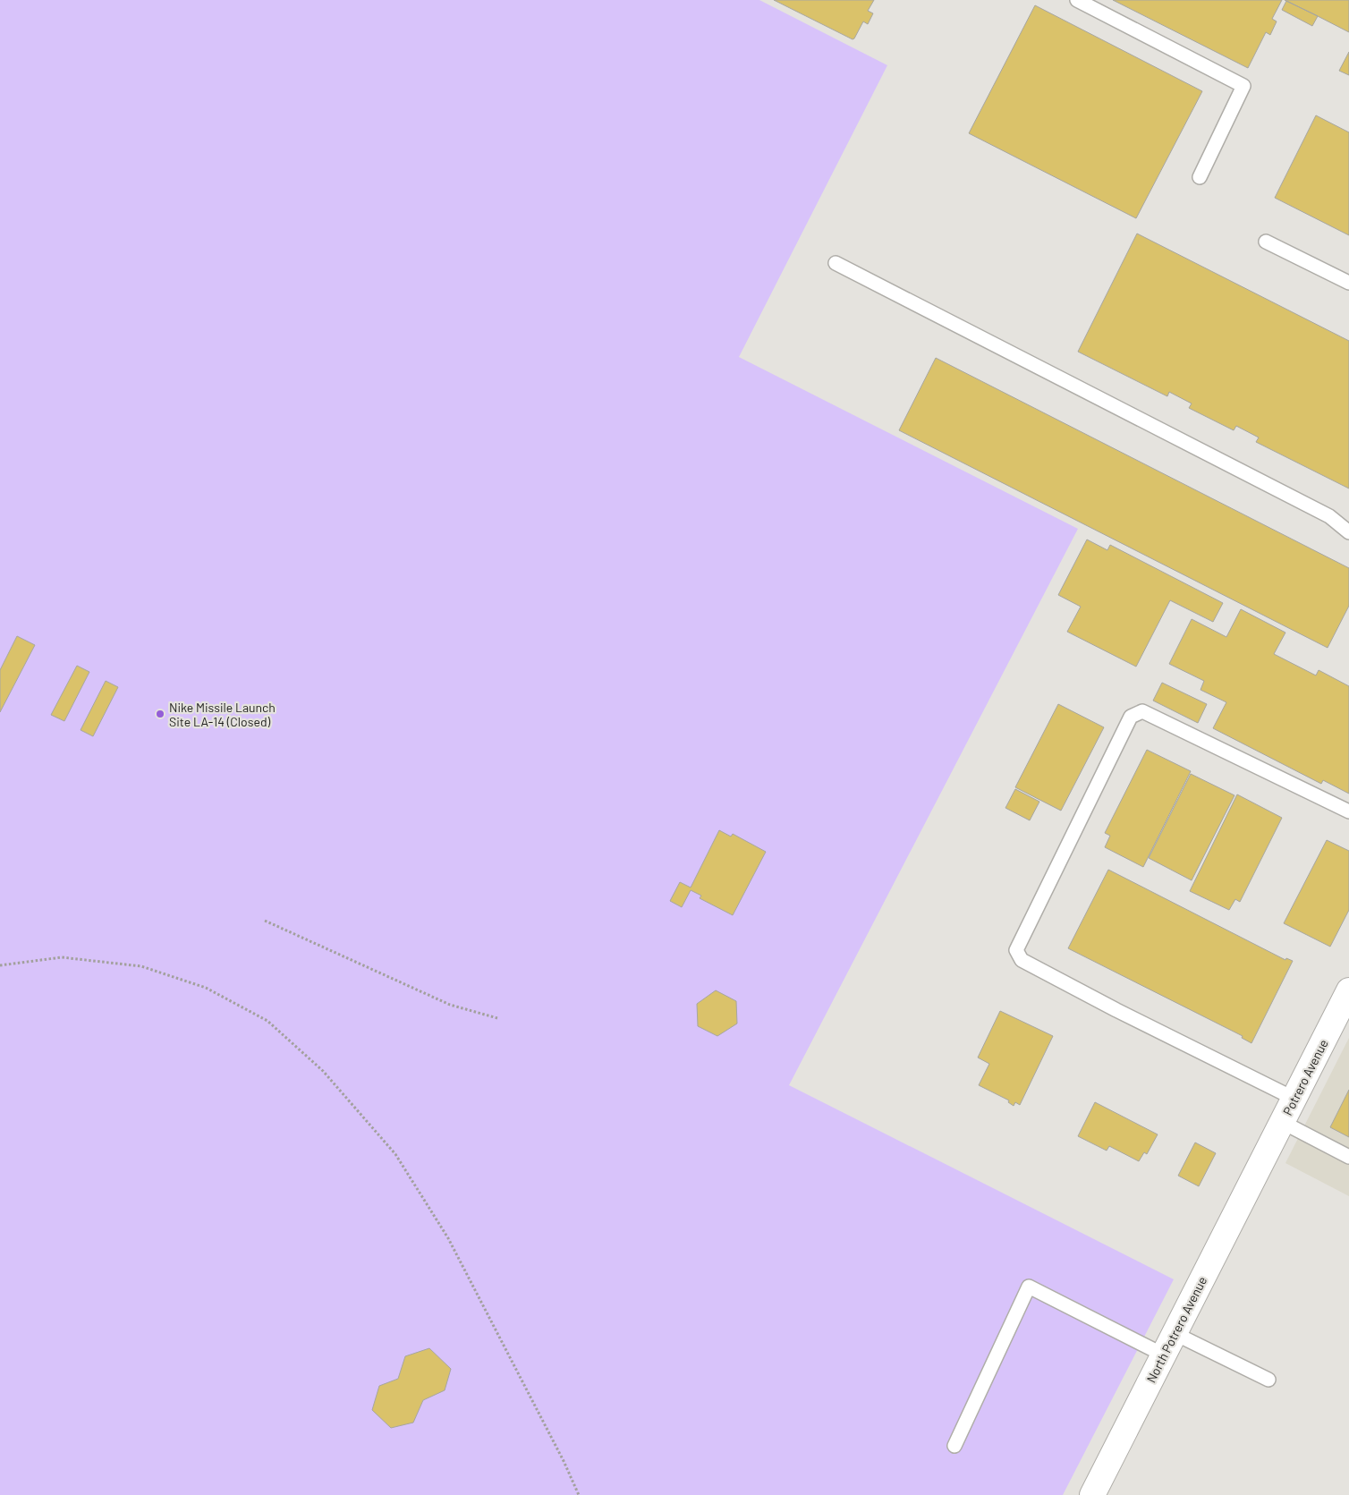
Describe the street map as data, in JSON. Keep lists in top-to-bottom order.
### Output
{
  "streets": {
    "street": ["Potrero Avenue", "North Potrero Avenue"]
  },
  "crossings": [
    ["Potrero Avenue", "North Potrero Avenue"]
  ],
  "places": ["Nike Missile Launch Site LA-14 (Closed)"]
}
